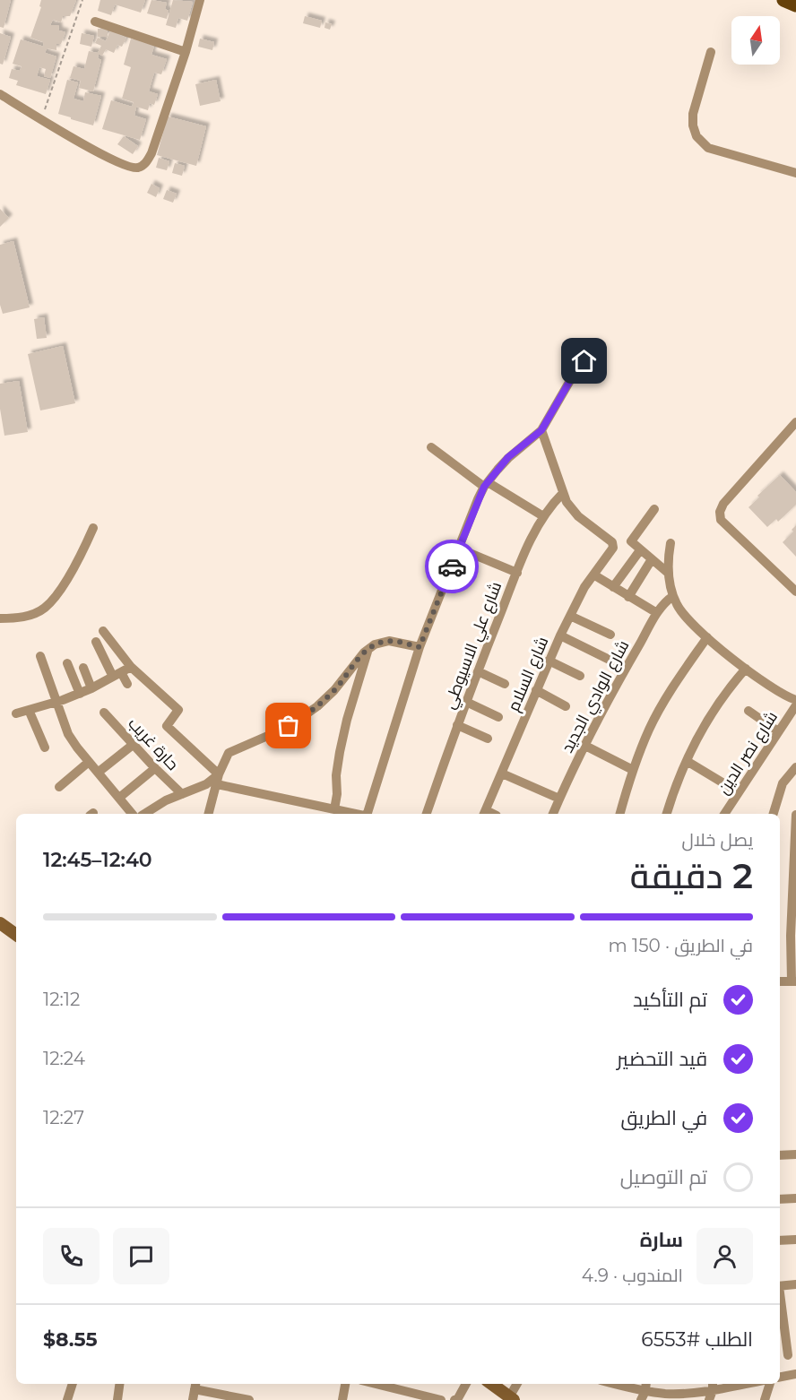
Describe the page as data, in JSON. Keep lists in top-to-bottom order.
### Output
{
  "streets": {
    "street": [
      "شارع علي الاسيوطي",
      "شارع السلام",
      "شارع الوادي الجديد",
      "حارة غريب",
      "شارع نصر الدين"
    ]
  },
  "crossings": [
    ["شارع علي الاسيوطي", "شارع السلام"]
  ],
  "north": "top",
  "page": {
    "heading": ["2 دقيقة", "يصل خلال", "12:40–12:45"],
    "panel": [
      "سارة",
      "المندوب · 4.9",
      "الطلب #6553",
      "$8.55"
    ],
    "bar": "في الطريق · 150 m",
    "list": [
      ["تم التأكيد", "12:12"],
      ["قيد التحضير", "12:24"],
      ["في الطريق", "12:27"],
      "تم التوصيل"
    ]
  }
}
